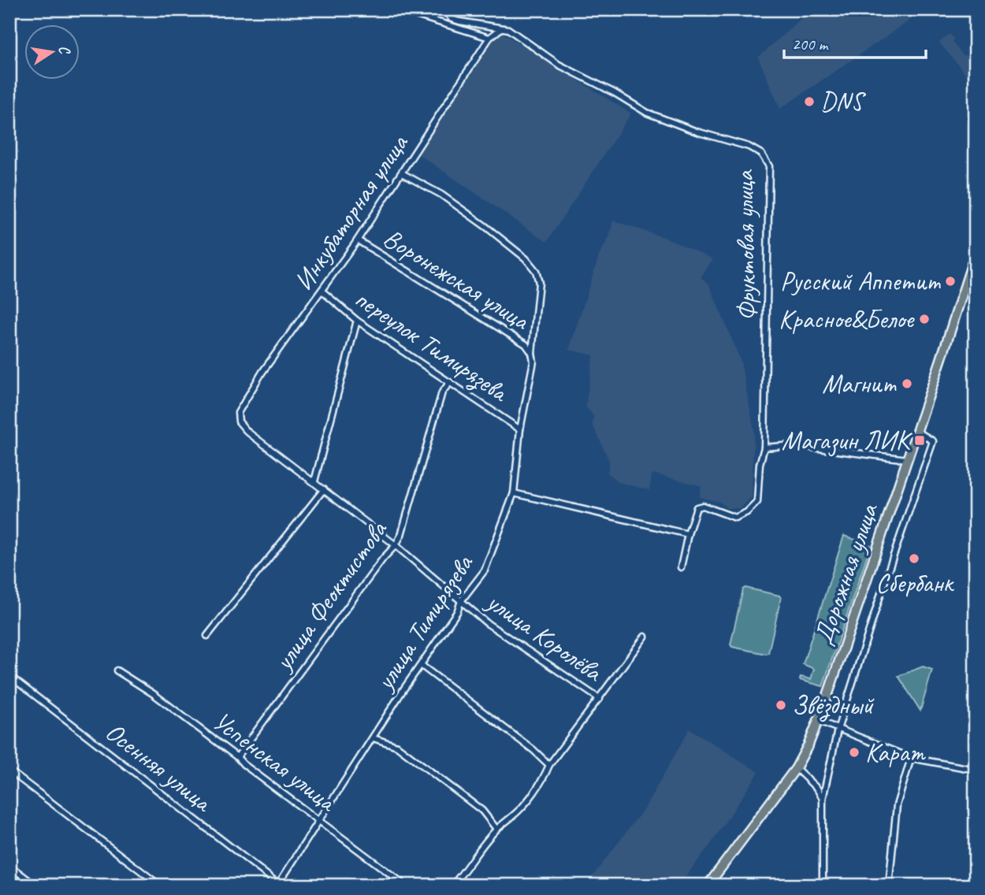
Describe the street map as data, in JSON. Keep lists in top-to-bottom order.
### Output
{
  "streets": {
    "main road": ["Дорожная улица"],
    "street": [
      "Инкубаторная улица",
      "Фруктовая улица",
      "Воронежская улица",
      "переулок Тимирязева",
      "улица Феоктистова",
      "улица Тимирязева",
      "улица Королёва",
      "Успенская улица",
      "Осенняя улица"
    ]
  },
  "crossings": [
    ["Инкубаторная улица", "Фруктовая улица"],
    ["Инкубаторная улица", "Воронежская улица"],
    ["Инкубаторная улица", "переулок Тимирязева"],
    ["Инкубаторная улица", "улица Тимирязева"],
    ["Инкубаторная улица", "улица Королёва"],
    ["Воронежская улица", "улица Тимирязева"],
    ["переулок Тимирязева", "улица Феоктистова"],
    ["переулок Тимирязева", "улица Тимирязева"],
    ["улица Феоктистова", "улица Королёва"],
    ["улица Феоктистова", "Успенская улица"],
    ["улица Тимирязева", "улица Королёва"],
    ["улица Тимирязева", "Успенская улица"],
    ["улица Тимирязева", "Осенняя улица"]
  ],
  "places": {
    "other": [
      "DNS",
      "Русский Аппетит",
      "Красное&Белое",
      "Магнит",
      "Сбербанк",
      "Звёздный",
      "Карат"
    ],
    "transit": ["Магазин ЛИК"]
  },
  "scale_bar": "200 m",
  "north": "right"
}
